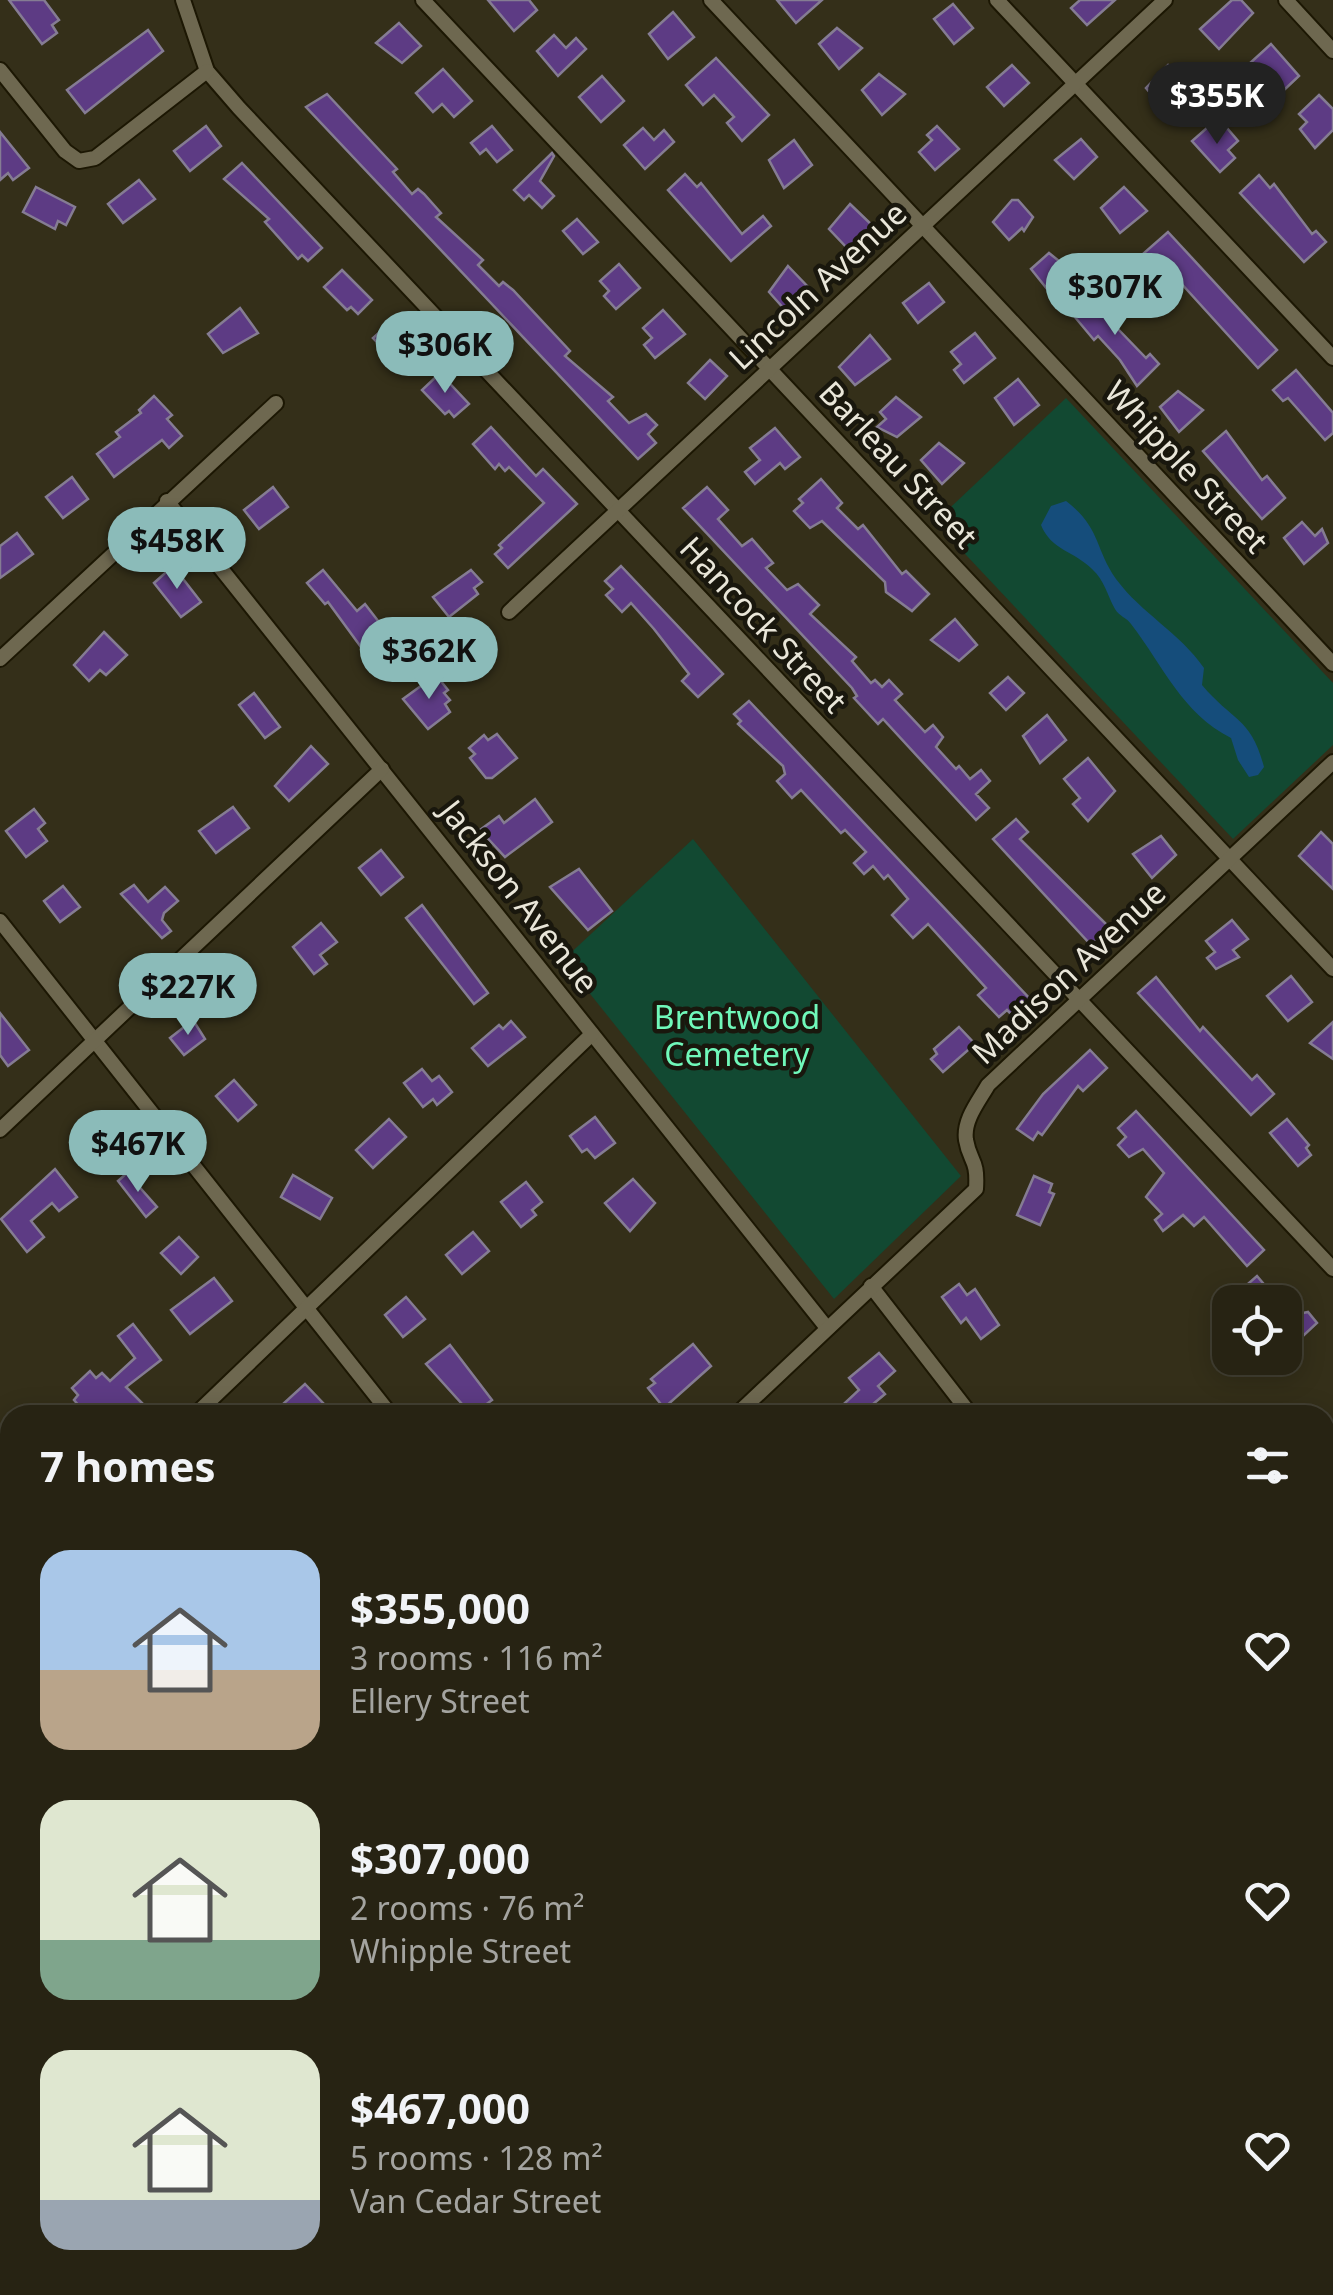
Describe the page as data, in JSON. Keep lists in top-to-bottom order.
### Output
{
  "streets": {
    "street": [
      "Lincoln Avenue",
      "Barleau Street",
      "Whipple Street",
      "Hancock Street",
      "Jackson Avenue",
      "Madison Avenue"
    ]
  },
  "crossings": [
    ["Lincoln Avenue", "Barleau Street"],
    ["Lincoln Avenue", "Whipple Street"],
    ["Lincoln Avenue", "Hancock Street"],
    ["Barleau Street", "Madison Avenue"],
    ["Hancock Street", "Madison Avenue"],
    ["Jackson Avenue", "Madison Avenue"]
  ],
  "parks": ["Brentwood Cemetery"],
  "page": {
    "price": [
      "$355K",
      "$307K",
      "$306K",
      "$458K",
      "$362K",
      "$227K",
      "$467K"
    ],
    "heading": "7 homes",
    "list": [
      {
        "name": "$355,000",
        "note": "3 rooms · 116 m² · Ellery Street"
      },
      {
        "name": "$307,000",
        "note": "2 rooms · 76 m² · Whipple Street"
      },
      {
        "name": "$467,000",
        "note": "5 rooms · 128 m² · Van Cedar Street"
      }
    ]
  }
}
